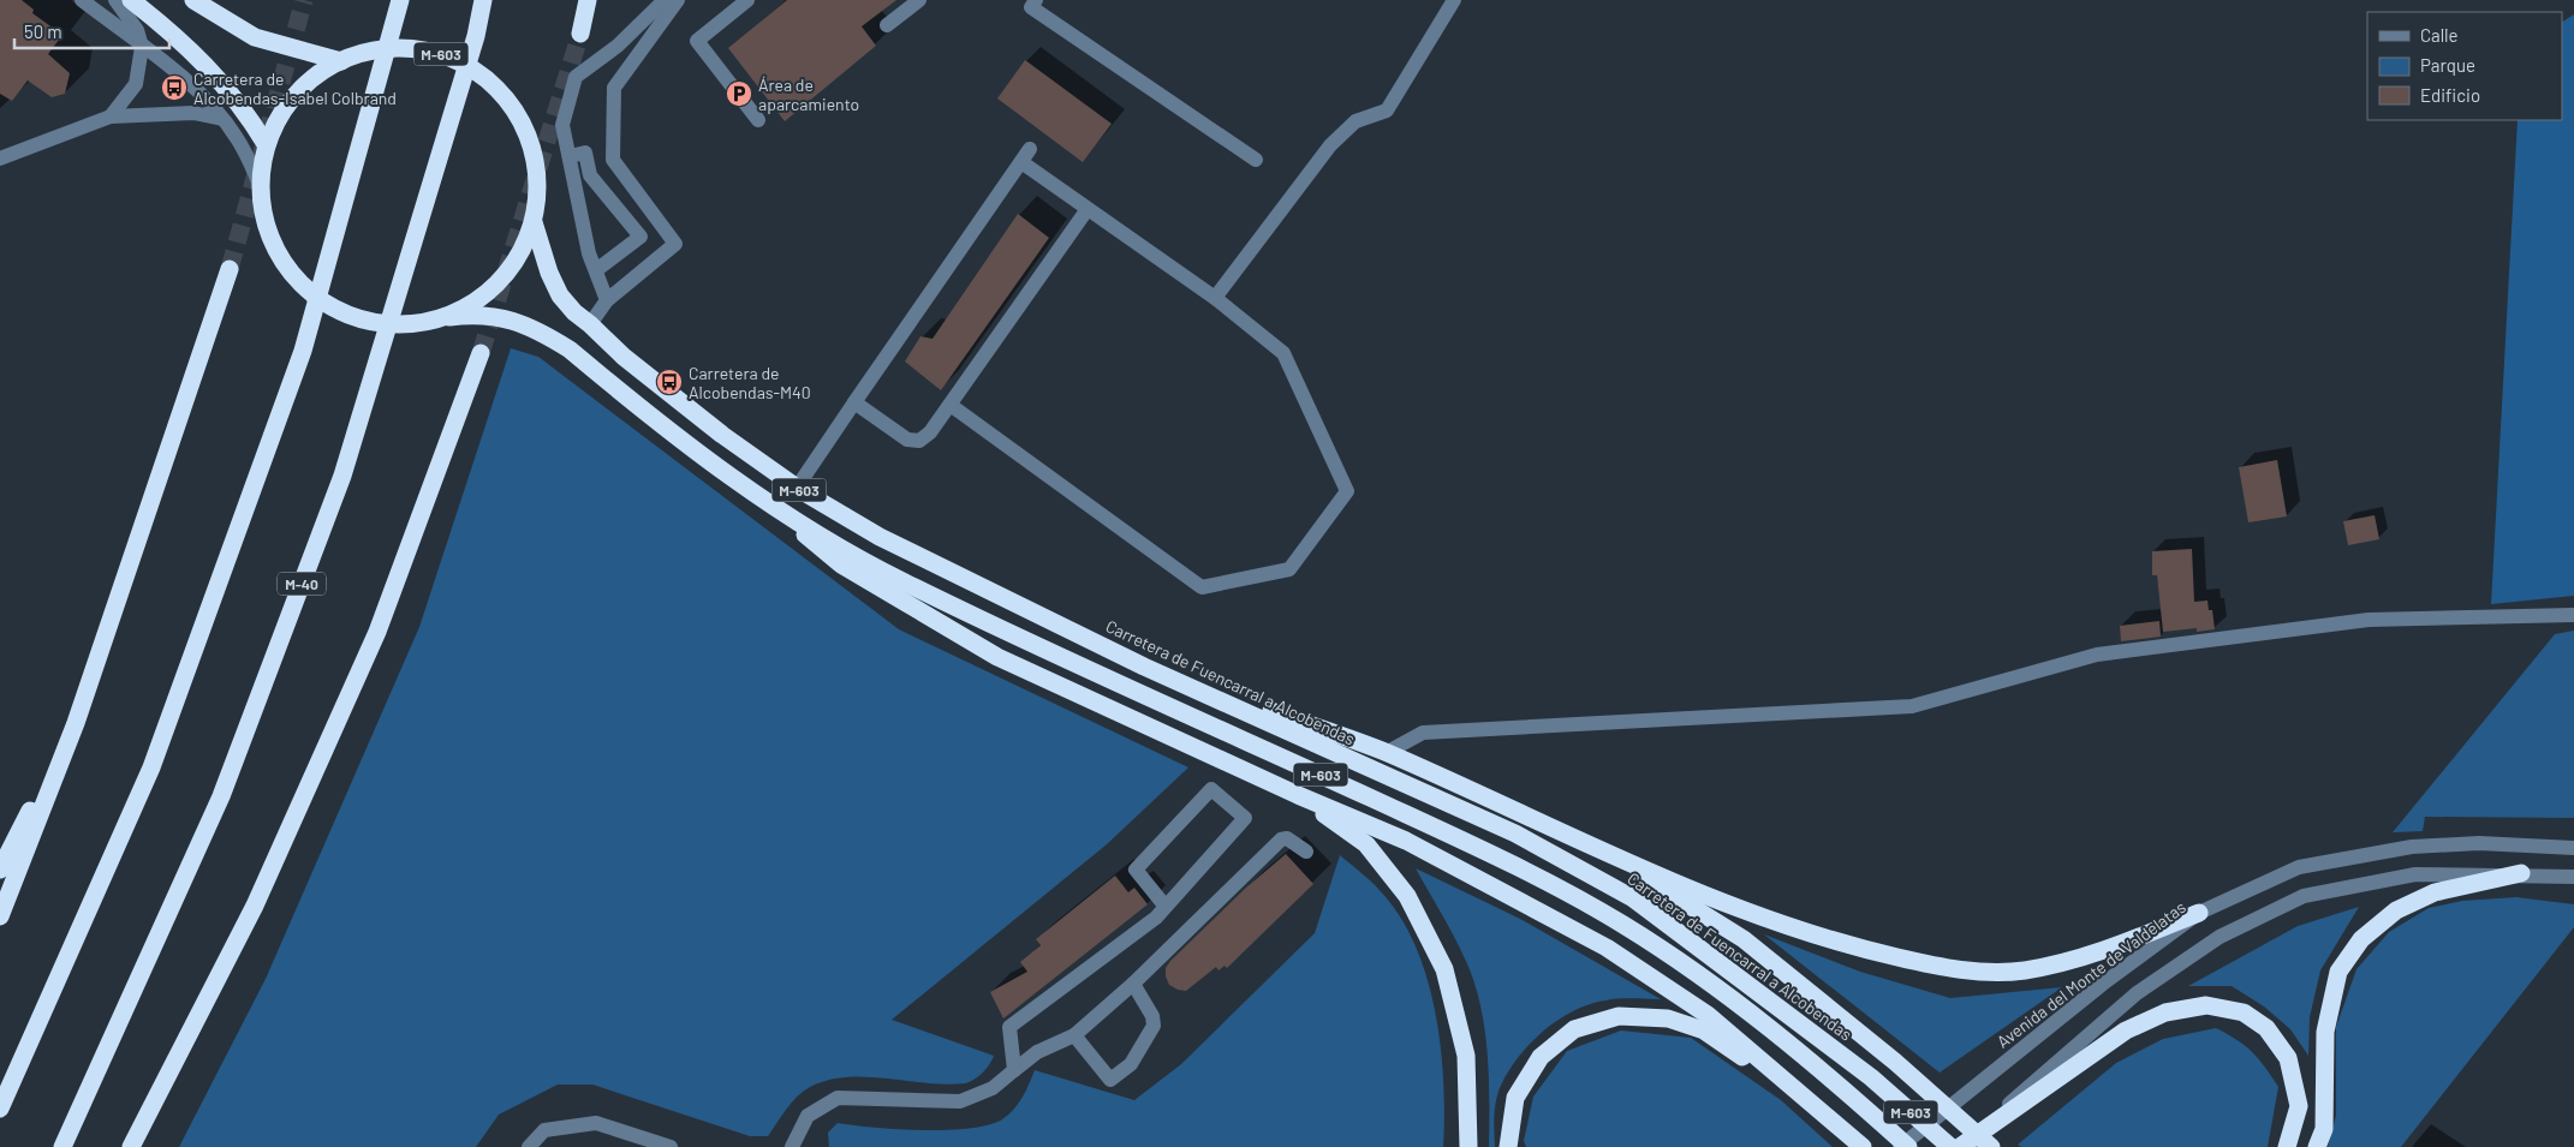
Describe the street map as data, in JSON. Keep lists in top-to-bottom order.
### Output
{
  "streets": {
    "highway": ["M-603", "M-40", "Carretera de Fuencarral a Alcobendas"],
    "street": ["Avenida del Monte de Valdelatas"]
  },
  "crossings": [
    ["M-603", "Carretera de Fuencarral a Alcobendas"]
  ],
  "places": {
    "bus stop": ["Carretera de Alcobendas-Isabel Colbrand", "Carretera de Alcobendas-M40"],
    "parking": ["Área de aparcamiento"]
  },
  "legend": ["Calle", "Parque", "Edificio"],
  "scale_bar": "50 m"
}
